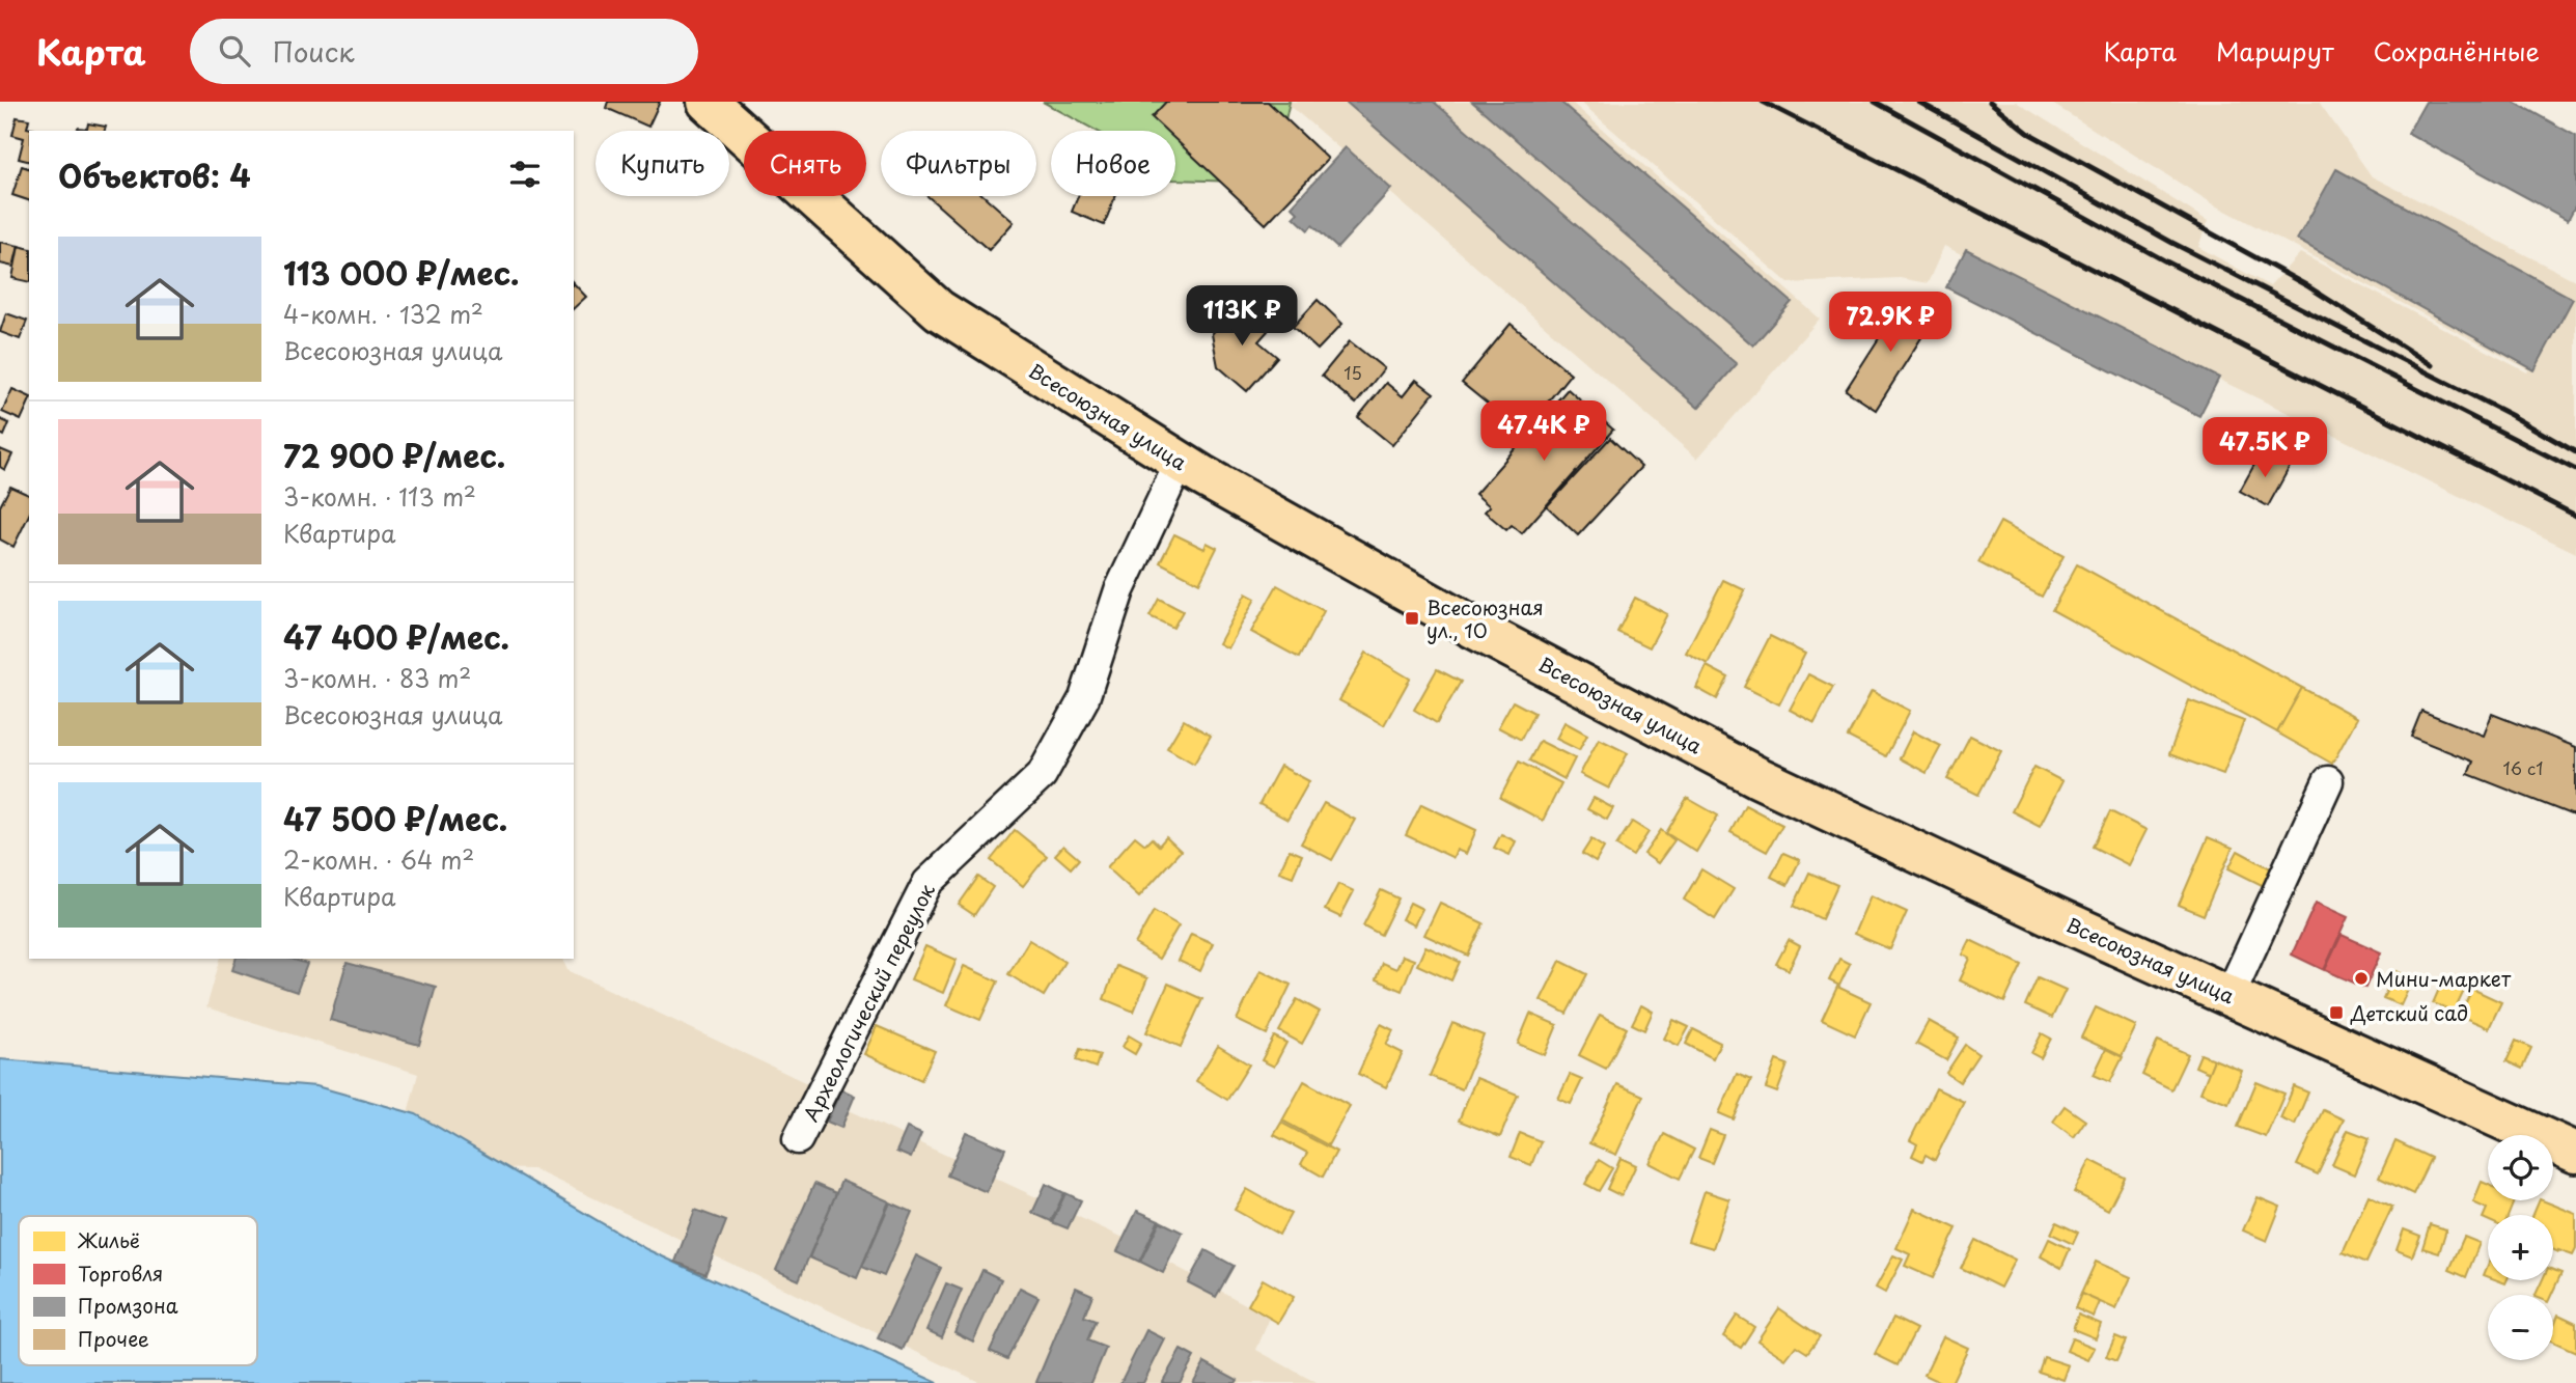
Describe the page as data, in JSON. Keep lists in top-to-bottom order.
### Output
{
  "streets": {
    "highway": ["Всесоюзная улица"],
    "street": ["Археологический переулок"]
  },
  "crossings": [
    ["Всесоюзная улица", "Археологический переулок"]
  ],
  "places": {
    "transit": ["Всесоюзная ул., 10", "Детский сад"],
    "other": ["Мини-маркет"]
  },
  "house_numbers": ["15", "16 с1"],
  "legend": [
    "Жильё",
    "Торговля",
    "Промзона",
    "Прочее"
  ],
  "page": {
    "header": "Карта",
    "search": "Поиск",
    "nav": ["Карта", "Маршрут", "Сохранённые"],
    "chip": [
      "Купить",
      "Снять",
      "Фильтры",
      "Новое"
    ],
    "heading": "Объектов: 4",
    "list": [
      {
        "name": "113 000 ₽/мес.",
        "note": "4-комн. · 132 m² · Всесоюзная улица"
      },
      {
        "name": "72 900 ₽/мес.",
        "note": "3-комн. · 113 m² · Квартира"
      },
      {
        "name": "47 400 ₽/мес.",
        "note": "3-комн. · 83 m² · Всесоюзная улица"
      },
      {
        "name": "47 500 ₽/мес.",
        "note": "2-комн. · 64 m² · Квартира"
      }
    ],
    "price": [
      "113K ₽",
      "72.9K ₽",
      "47.4K ₽",
      "47.5K ₽"
    ],
    "map_buttons": ["+", "−"]
  }
}
